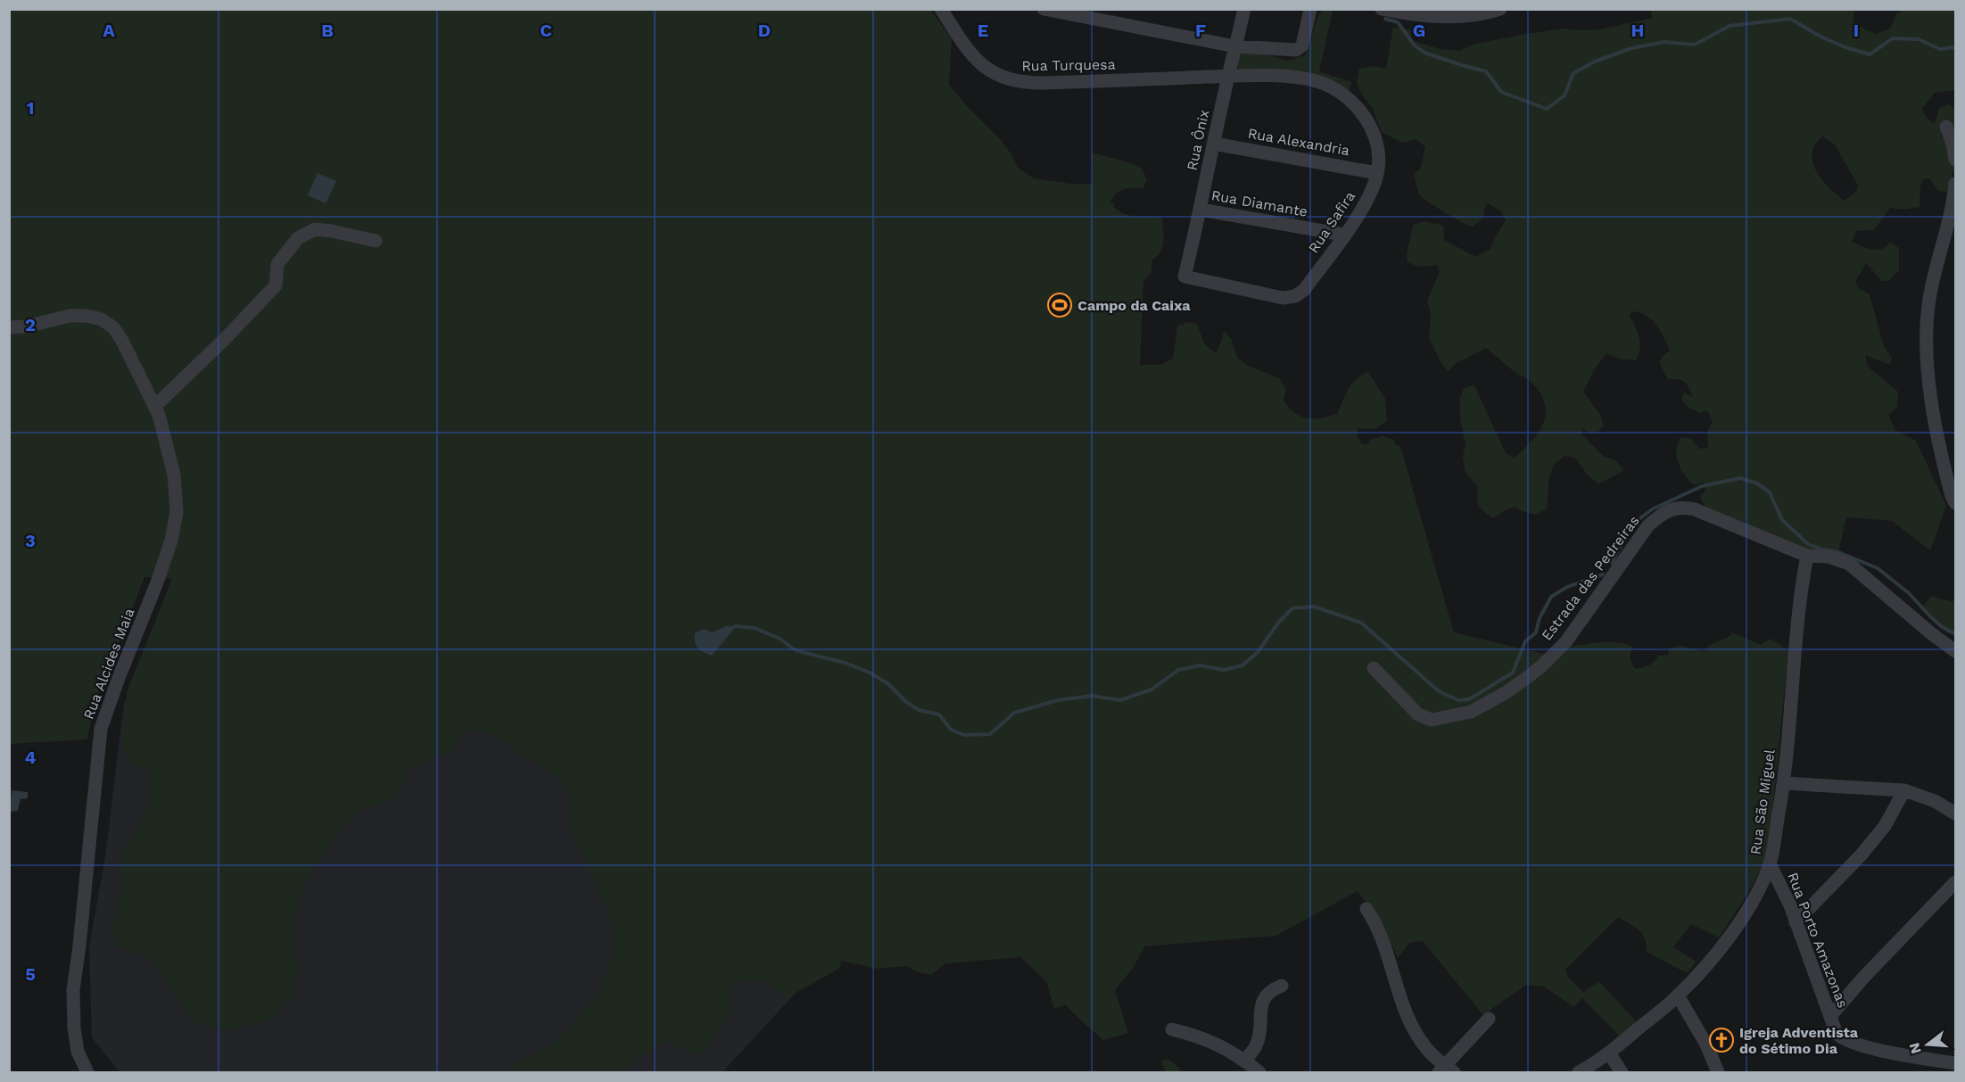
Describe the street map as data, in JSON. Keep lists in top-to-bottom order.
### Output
{
  "streets": {
    "street": [
      "Rua Turquesa",
      "Rua Ônix",
      "Rua Alexandria",
      "Rua Diamante",
      "Rua Safira",
      "Estrada das Pedreiras",
      "Rua Alcides Maia",
      "Rua São Miguel",
      "Rua Porto Amazonas"
    ]
  },
  "crossings": [
    ["Rua Turquesa", "Rua Ônix"],
    ["Rua Turquesa", "Rua Safira"],
    ["Rua Ônix", "Rua Alexandria"],
    ["Rua Ônix", "Rua Diamante"],
    ["Rua Ônix", "Rua Safira"],
    ["Rua Alexandria", "Rua Safira"],
    ["Rua Diamante", "Rua Safira"],
    ["Estrada das Pedreiras", "Rua São Miguel"],
    ["Rua São Miguel", "Rua Porto Amazonas"]
  ],
  "places": {
    "sports": ["Campo da Caixa"],
    "church": ["Igreja Adventista do Sétimo Dia"]
  },
  "north": "left",
  "grid": {
    "columns": [
      "A",
      "B",
      "C",
      "D",
      "E",
      "F",
      "G",
      "H",
      "I"
    ],
    "rows": [
      "1",
      "2",
      "3",
      "4",
      "5"
    ]
  }
}
